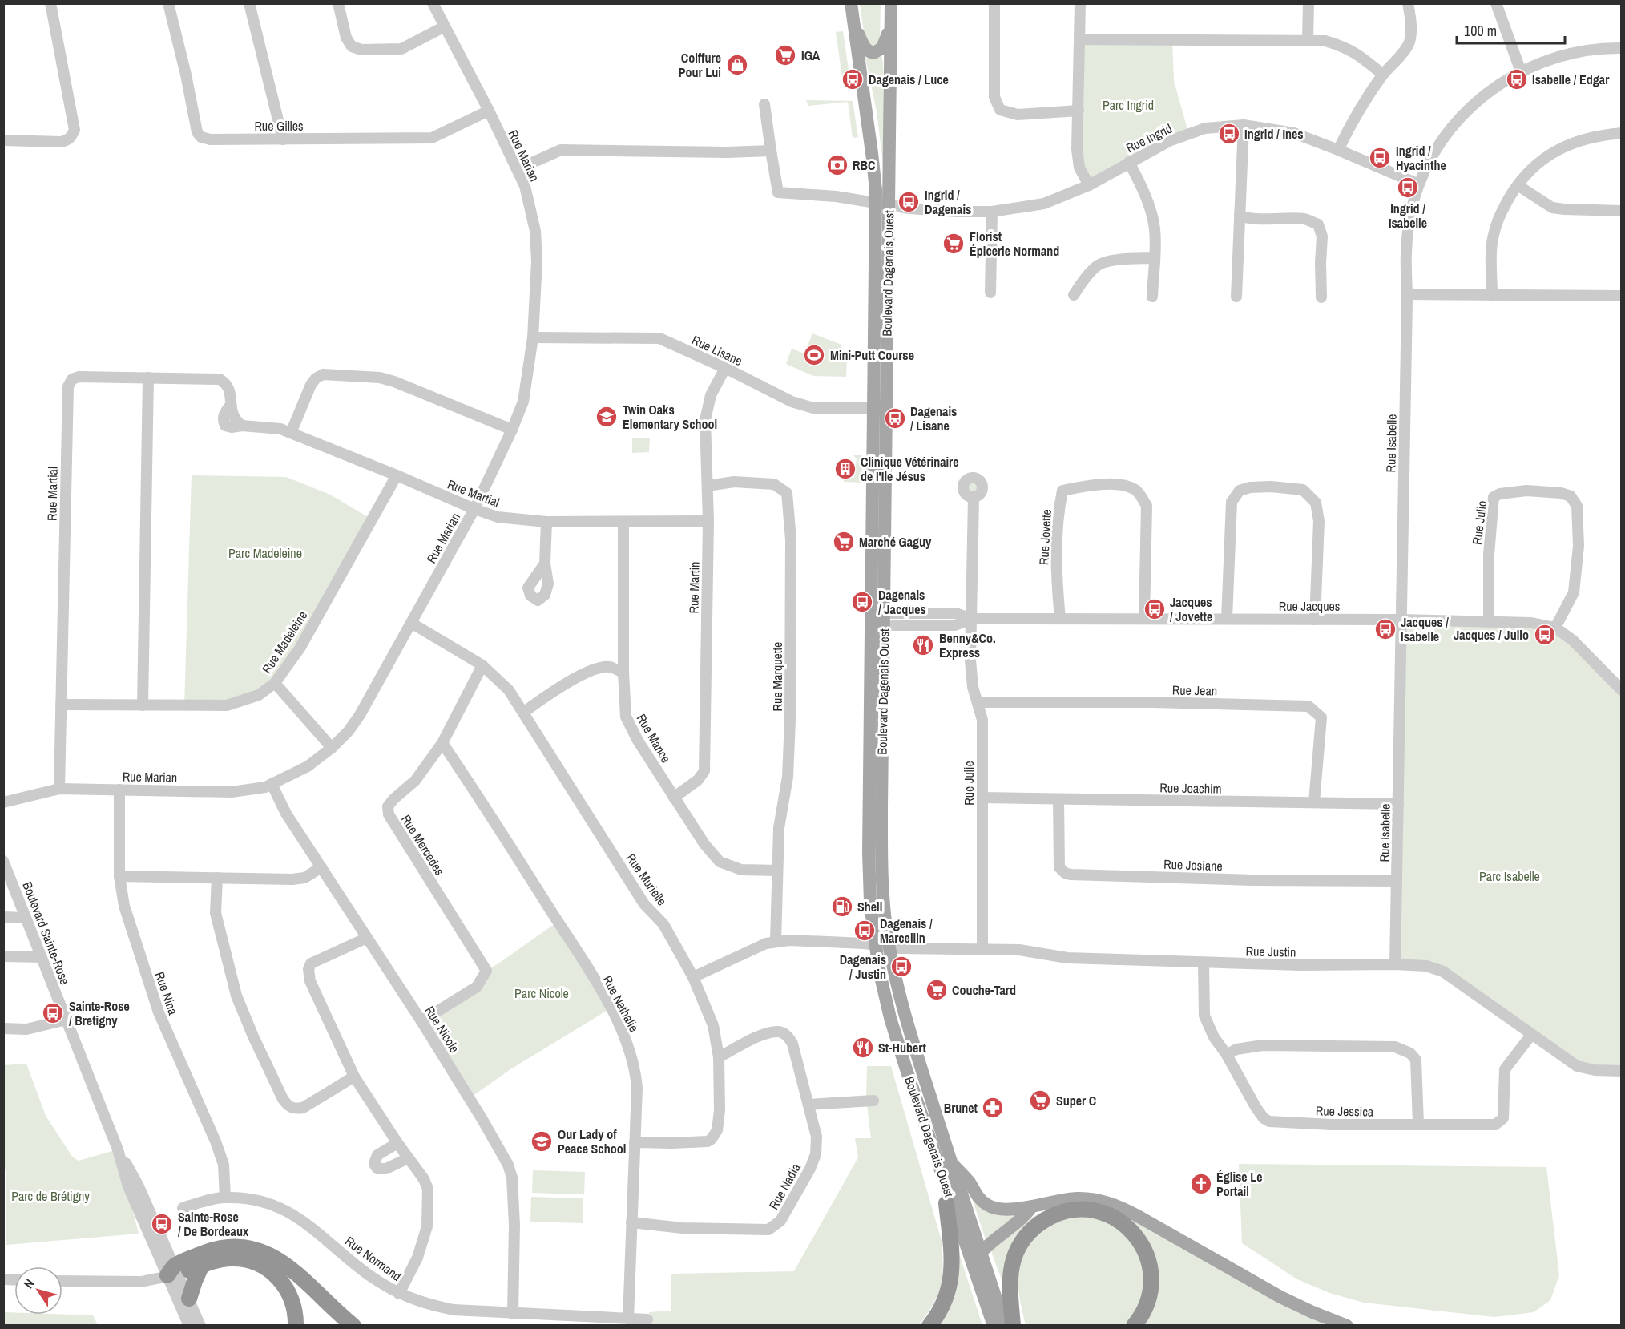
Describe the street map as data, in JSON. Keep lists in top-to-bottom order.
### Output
{
  "streets": {
    "main road": ["Boulevard Dagenais Ouest"],
    "street": [
      "Rue Gilles",
      "Rue Ingrid",
      "Rue Marian",
      "Rue Lisane",
      "Rue Isabelle",
      "Rue Martial",
      "Rue Julio",
      "Rue Jovette",
      "Rue Martin",
      "Rue Jacques",
      "Rue Madeleine",
      "Rue Marquette",
      "Rue Jean",
      "Rue Mance",
      "Rue Julie",
      "Rue Joachim",
      "Rue Mercedes",
      "Rue Josiane",
      "Rue Murielle",
      "Boulevard Sainte-Rose",
      "Rue Justin",
      "Rue Nina",
      "Rue Nathalie",
      "Rue Nicole",
      "Rue Jessica",
      "Rue Nadia",
      "Rue Normand"
    ]
  },
  "crossings": [
    ["Rue Gilles", "Rue Marian"],
    ["Rue Ingrid", "Boulevard Dagenais Ouest"],
    ["Rue Ingrid", "Rue Isabelle"],
    ["Rue Marian", "Rue Lisane"],
    ["Rue Marian", "Rue Martial"],
    ["Rue Marian", "Rue Murielle"],
    ["Rue Marian", "Rue Nina"],
    ["Rue Marian", "Rue Nicole"],
    ["Boulevard Dagenais Ouest", "Rue Lisane"],
    ["Boulevard Dagenais Ouest", "Rue Jacques"],
    ["Boulevard Dagenais Ouest", "Rue Justin"],
    ["Rue Lisane", "Rue Martin"],
    ["Rue Isabelle", "Rue Jacques"],
    ["Rue Isabelle", "Rue Joachim"],
    ["Rue Isabelle", "Rue Josiane"],
    ["Rue Isabelle", "Rue Justin"],
    ["Rue Martial", "Rue Martin"],
    ["Rue Martial", "Rue Madeleine"],
    ["Rue Martial", "Rue Mance"],
    ["Rue Julio", "Rue Jacques"],
    ["Rue Jovette", "Rue Jacques"],
    ["Rue Martin", "Rue Marquette"],
    ["Rue Martin", "Rue Mance"],
    ["Rue Jacques", "Rue Julie"],
    ["Rue Marquette", "Rue Mance"],
    ["Rue Jean", "Rue Julie"],
    ["Rue Jean", "Rue Joachim"],
    ["Rue Julie", "Rue Joachim"],
    ["Rue Julie", "Rue Justin"],
    ["Rue Joachim", "Rue Josiane"],
    ["Rue Mercedes", "Rue Murielle"],
    ["Rue Mercedes", "Rue Nathalie"],
    ["Rue Mercedes", "Rue Nicole"],
    ["Rue Murielle", "Rue Nathalie"],
    ["Rue Murielle", "Rue Nadia"],
    ["Rue Justin", "Rue Jessica"],
    ["Rue Nina", "Rue Normand"],
    ["Rue Nathalie", "Rue Nadia"],
    ["Rue Nathalie", "Rue Normand"],
    ["Rue Nicole", "Rue Normand"]
  ],
  "parks": [
    "Parc Ingrid",
    "Parc Madeleine",
    "Parc Isabelle",
    "Parc Nicole",
    "Parc de Brétigny"
  ],
  "places": {
    "supermarket": [
      "IGA",
      "Florist Épicerie Normand",
      "Marché Gaguy",
      "Couche-Tard",
      "Super C"
    ],
    "shop": ["Coiffure Pour Lui"],
    "bus stop": [
      "Dagenais / Luce",
      "Isabelle / Edgar",
      "Ingrid / Ines",
      "Ingrid / Hyacinthe",
      "Ingrid / Isabelle",
      "Ingrid / Dagenais",
      "Dagenais / Lisane",
      "Dagenais / Jacques",
      "Jacques / Jovette",
      "Jacques / Isabelle",
      "Jacques / Julio",
      "Dagenais / Marcellin",
      "Dagenais / Justin",
      "Sainte-Rose / Bretigny",
      "Sainte-Rose / De Bordeaux"
    ],
    "bank": ["RBC"],
    "sports": ["Mini-Putt Course"],
    "school or university": ["Twin Oaks Elementary School", "Our Lady of Peace School"],
    "building": ["Clinique Vétérinaire de I'Ile Jésus"],
    "restaurant": ["Benny&Co. Express", "St-Hubert"],
    "fuel station": ["Shell"],
    "pharmacy": ["Brunet"],
    "church": ["Église Le Portail"]
  },
  "scale_bar": "100 m",
  "north": "top left"
}
